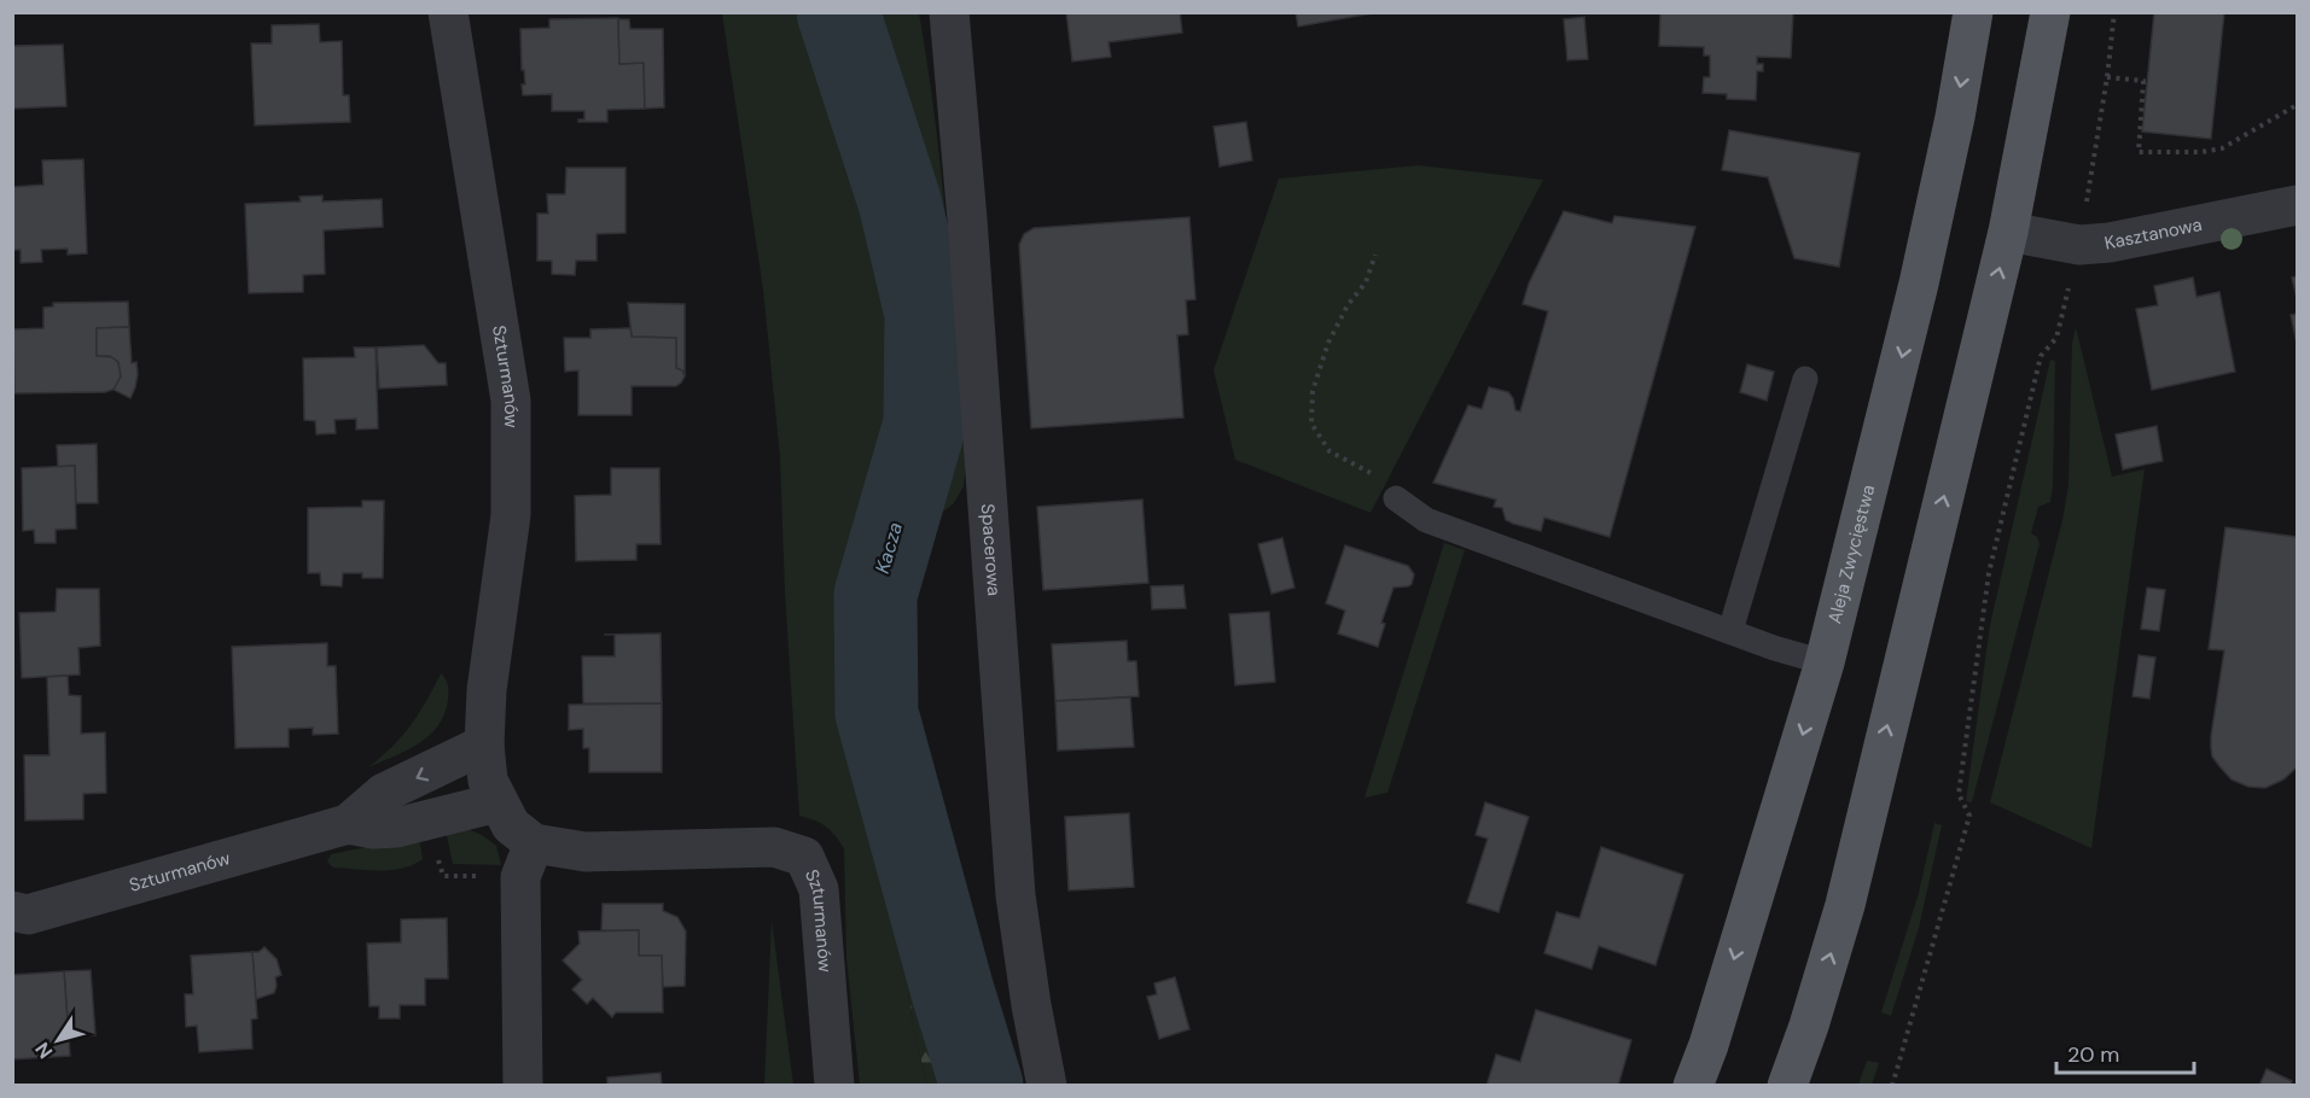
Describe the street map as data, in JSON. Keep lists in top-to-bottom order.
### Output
{
  "streets": {
    "main road": ["Aleja Zwycięstwa"],
    "street": ["Kasztanowa", "Szturmanów", "Spacerowa"]
  },
  "water": ["Kacza"],
  "scale_bar": "20 m",
  "north": "bottom left"
}
